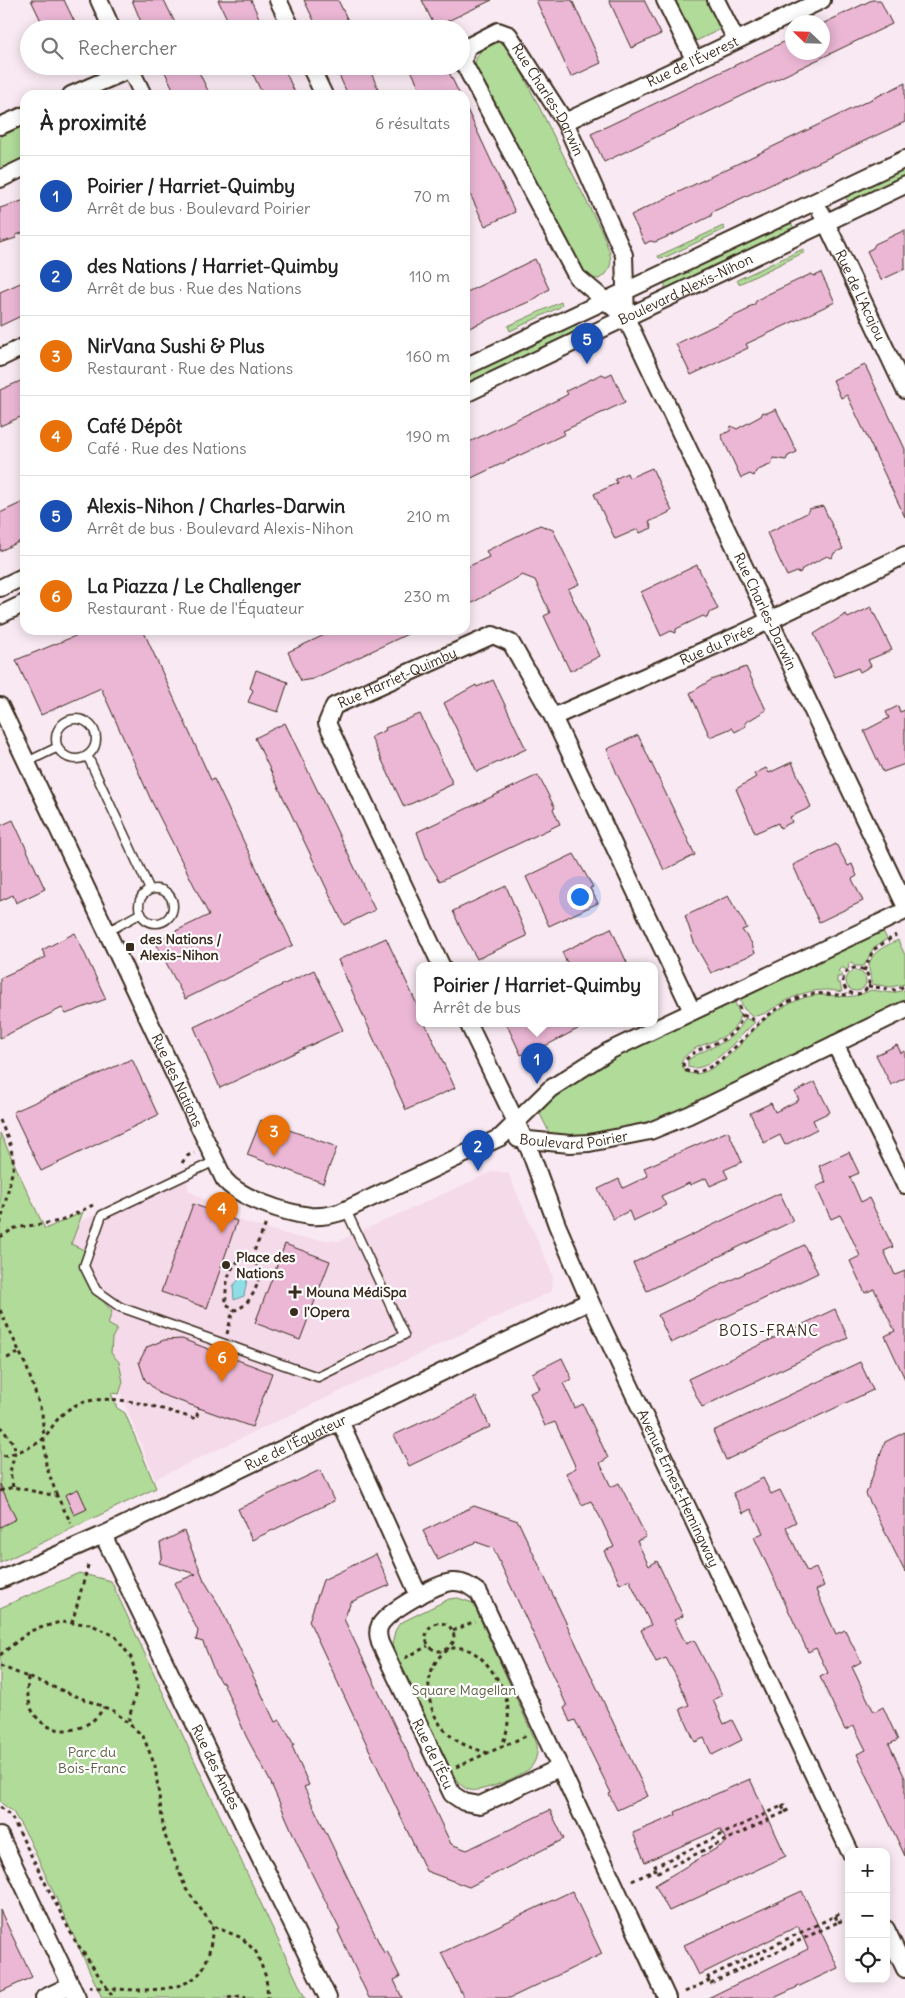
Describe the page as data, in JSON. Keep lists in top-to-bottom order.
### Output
{
  "streets": {
    "street": [
      "Rue de l'Éverest",
      "Rue Charles-Darwin",
      "Boulevard Alexis-Nihon",
      "Rue de L'Acajou",
      "Rue du Pirée",
      "Rue Harriet-Quimby",
      "Rue des Nations",
      "Boulevard Poirier",
      "Rue de l'Équateur",
      "Avenue Ernest-Hemingway",
      "Rue de l'Écu",
      "Rue des Andes"
    ]
  },
  "crossings": [
    ["Rue de l'Éverest", "Rue Charles-Darwin"],
    ["Rue Charles-Darwin", "Boulevard Alexis-Nihon"],
    ["Rue Charles-Darwin", "Rue du Pirée"],
    ["Boulevard Alexis-Nihon", "Rue de L'Acajou"],
    ["Rue du Pirée", "Rue Harriet-Quimby"],
    ["Rue Harriet-Quimby", "Boulevard Poirier"],
    ["Rue des Nations", "Boulevard Poirier"],
    ["Boulevard Poirier", "Avenue Ernest-Hemingway"],
    ["Rue de l'Équateur", "Avenue Ernest-Hemingway"],
    ["Rue de l'Équateur", "Rue des Andes"]
  ],
  "districts": ["BOIS-FRANC"],
  "parks": ["Square Magellan", "Parc du Bois-Franc"],
  "places": {
    "transit": ["des Nations / Alexis-Nihon"],
    "other": ["Place des Nations", "l'Opera"],
    "health": ["Mouna MédiSpa"]
  },
  "north": "top left",
  "page": {
    "search": "Rechercher",
    "heading": ["À proximité", "6 résultats"],
    "list": [
      {
        "mark": "1",
        "name": "Poirier / Harriet-Quimby",
        "note": "Arrêt de bus · Boulevard Poirier",
        "value": "70 m"
      },
      {
        "mark": "2",
        "name": "des Nations / Harriet-Quimby",
        "note": "Arrêt de bus · Rue des Nations",
        "value": "110 m"
      },
      {
        "mark": "3",
        "name": "NirVana Sushi & Plus",
        "note": "Restaurant · Rue des Nations",
        "value": "160 m"
      },
      {
        "mark": "4",
        "name": "Café Dépôt",
        "note": "Café · Rue des Nations",
        "value": "190 m"
      },
      {
        "mark": "5",
        "name": "Alexis-Nihon / Charles-Darwin",
        "note": "Arrêt de bus · Boulevard Alexis-Nihon",
        "value": "210 m"
      },
      {
        "mark": "6",
        "name": "La Piazza / Le Challenger",
        "note": "Restaurant · Rue de l'Équateur",
        "value": "230 m"
      }
    ],
    "pins": [
      "5",
      "1",
      "3",
      "2",
      "4",
      "6"
    ],
    "popup": ["Poirier / Harriet-Quimby", "Arrêt de bus"],
    "map_buttons": ["+", "−"]
  }
}
